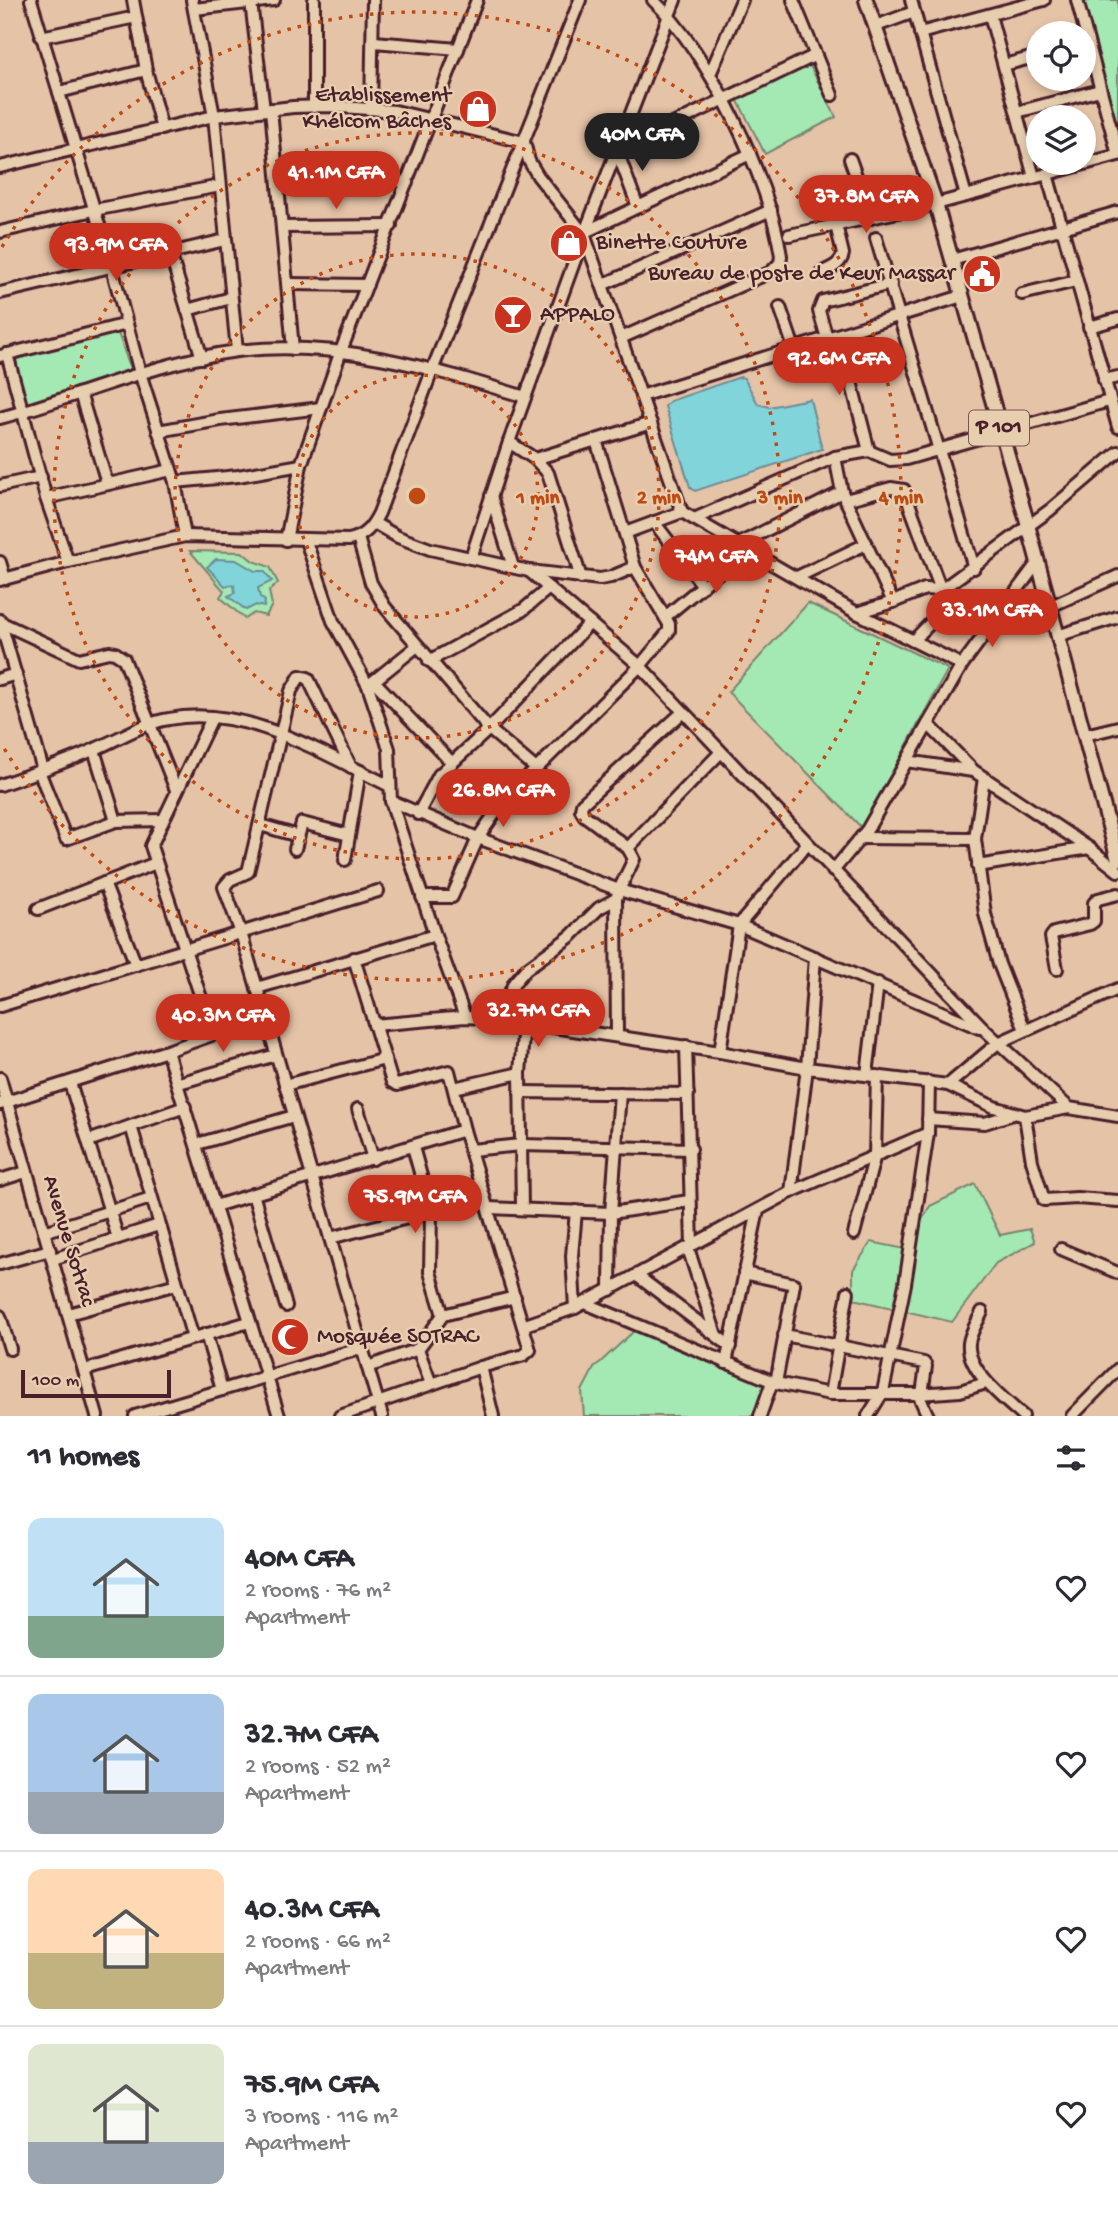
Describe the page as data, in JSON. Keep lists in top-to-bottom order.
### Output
{
  "streets": {
    "main road": ["P 101"],
    "street": ["Avenue Sotrac"]
  },
  "places": {
    "shop": ["Etablissement Khélcom Bâches", "Binette Couture"],
    "public building": ["Bureau de poste de Keur Massar"],
    "bar": ["APPALO"],
    "mosque": ["Mosquée SOTRAC"]
  },
  "scale_bar": "100 m",
  "page": {
    "price": [
      "40M CFA",
      "41.1M CFA",
      "37.8M CFA",
      "93.9M CFA",
      "92.6M CFA",
      "74M CFA",
      "33.1M CFA",
      "26.8M CFA",
      "32.7M CFA",
      "40.3M CFA",
      "75.9M CFA"
    ],
    "scale": "100 m",
    "heading": "11 homes",
    "list": [
      {
        "name": "40M CFA",
        "note": "2 rooms · 76 m² · Apartment"
      },
      {
        "name": "32.7M CFA",
        "note": "2 rooms · 52 m² · Apartment"
      },
      {
        "name": "40.3M CFA",
        "note": "2 rooms · 66 m² · Apartment"
      },
      {
        "name": "75.9M CFA",
        "note": "3 rooms · 116 m² · Apartment"
      }
    ]
  },
  "rings": [
    "1 min",
    "2 min",
    "3 min",
    "4 min"
  ]
}
